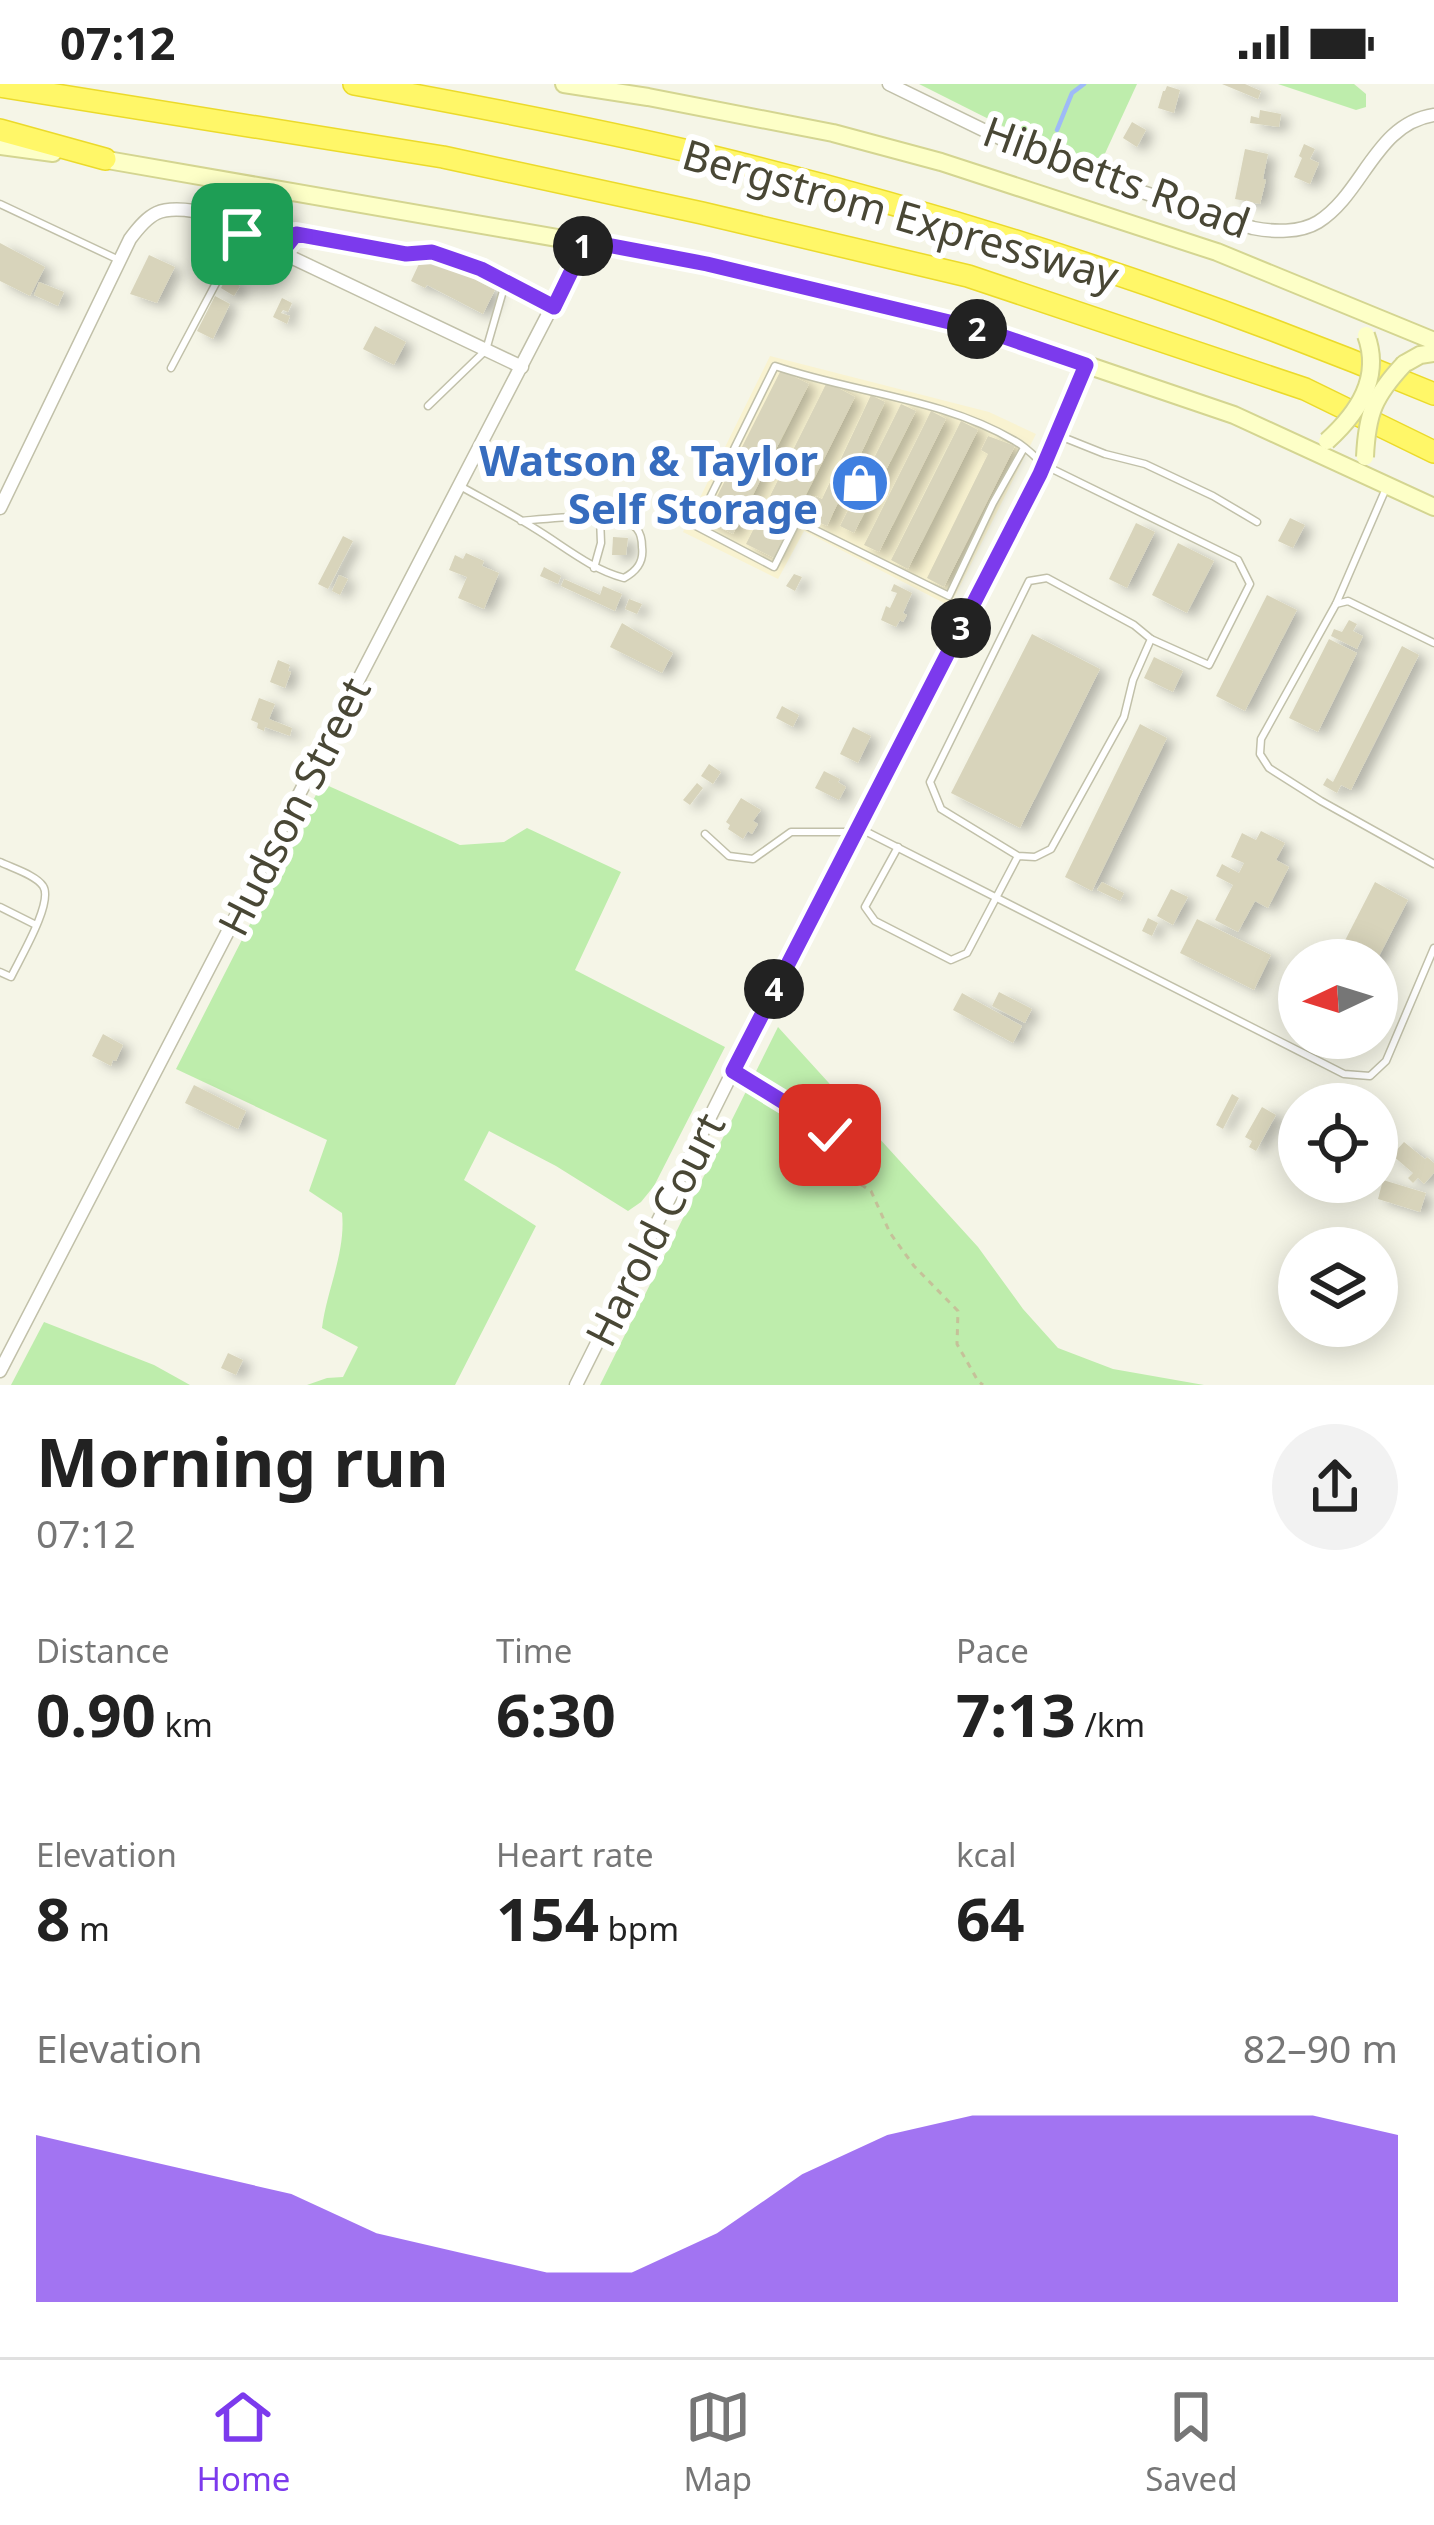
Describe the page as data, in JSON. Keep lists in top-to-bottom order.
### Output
{
  "streets": {
    "highway": ["Bergstrom Expressway"],
    "street": ["Hibbetts Road", "Hudson Street", "Harold Court"]
  },
  "places": {
    "shop": ["Watson & Taylor Self Storage"]
  },
  "north": "left",
  "page": {
    "status": "07:12",
    "pins": [
      "1",
      "2",
      "3",
      "4"
    ],
    "heading": ["Morning run", "07:12"],
    "stats": [
      ["Distance", "0.90 km"],
      ["Time", "6:30"],
      ["Pace", "7:13 /km"],
      ["Elevation", "8 m"],
      ["Heart rate", "154 bpm"],
      ["kcal", "64"]
    ],
    "chart": ["Elevation", "82–90 m"],
    "tabs": ["Home", "Map", "Saved"]
  }
}
